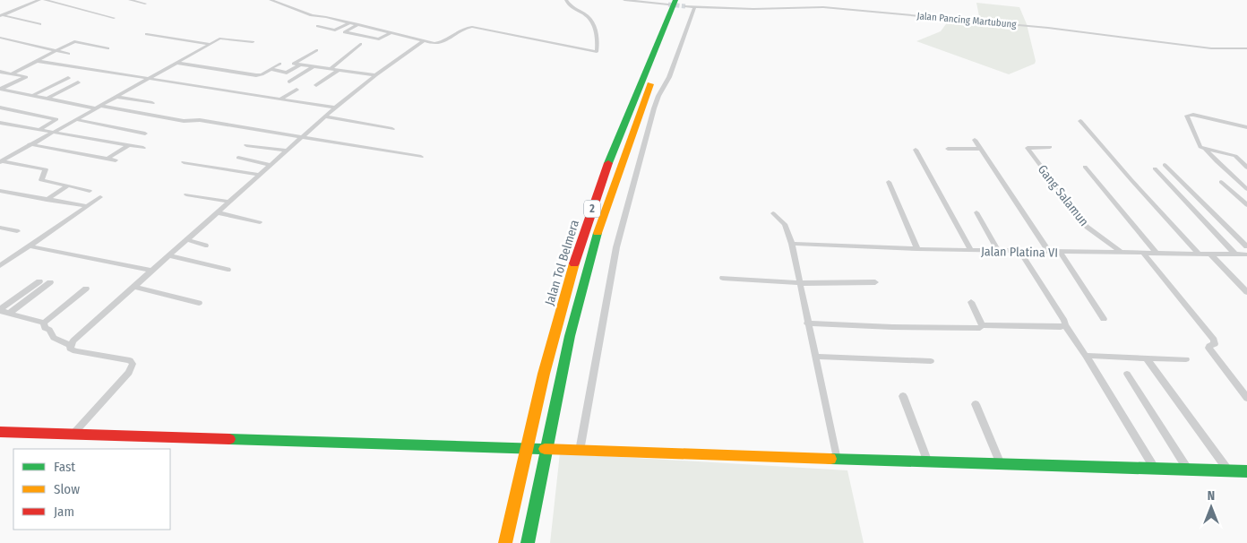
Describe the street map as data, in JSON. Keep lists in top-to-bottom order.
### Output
{
  "streets": {
    "main road": ["2", "Jalan Tol Belmera"],
    "street": ["Jalan Pancing Martubung", "Gang Salamun", "Jalan Platina VI"]
  },
  "crossings": [
    ["Jalan Pancing Martubung", "Jalan Tol Belmera"],
    ["Gang Salamun", "Jalan Platina VI"]
  ],
  "legend": ["Fast", "Slow", "Jam"],
  "north": "top"
}
